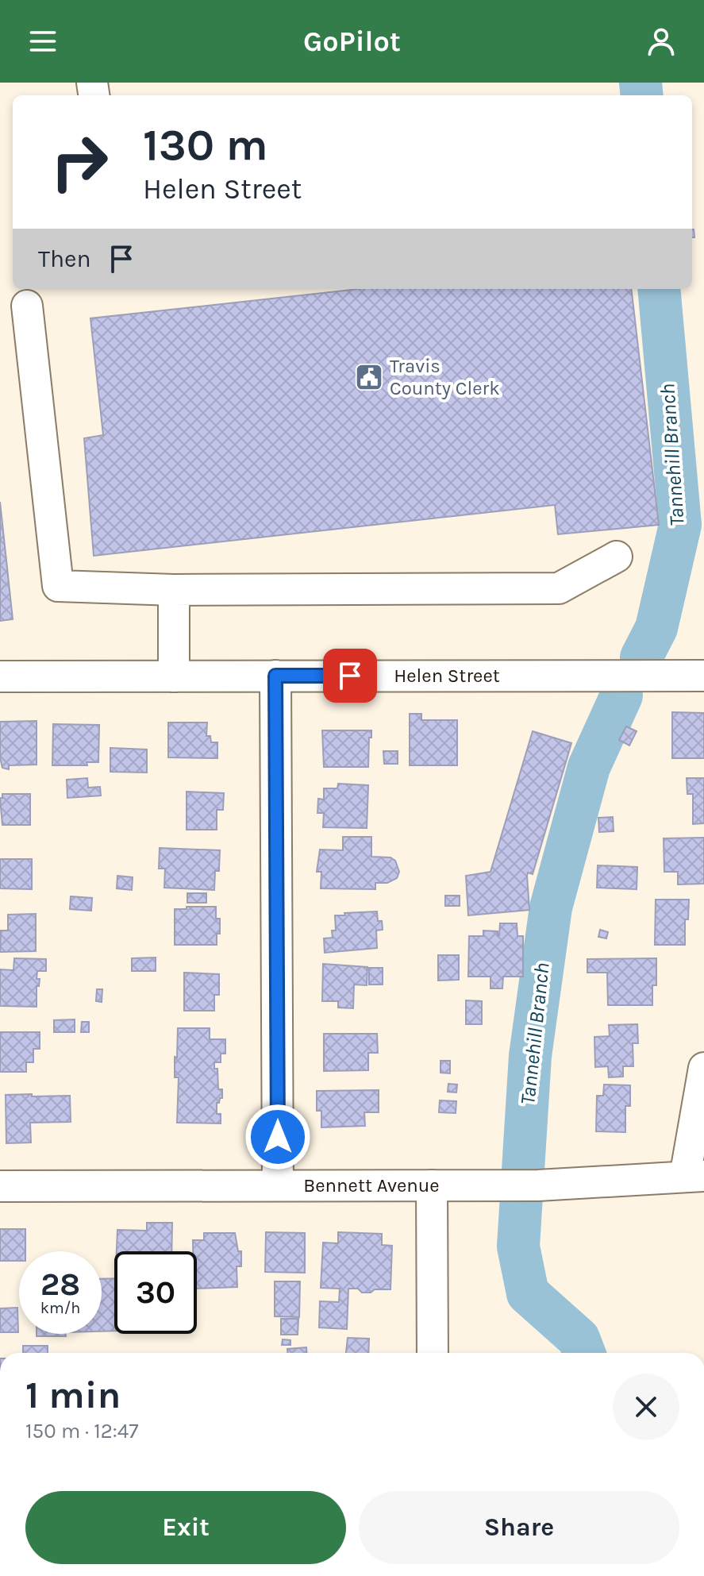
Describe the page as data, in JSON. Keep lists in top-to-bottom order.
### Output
{
  "streets": {
    "street": ["Helen Street", "Bennett Avenue"]
  },
  "water": ["Tannehill Branch"],
  "places": {
    "public building": ["Travis County Clerk"]
  },
  "page": {
    "header": "GoPilot",
    "turn": ["130 m", "Helen Street"],
    "then": "Then",
    "speed": "28 km/h",
    "limit": "30",
    "heading": ["1 min", "150 m · 12:47"],
    "buttons": ["Exit", "Share"]
  }
}
